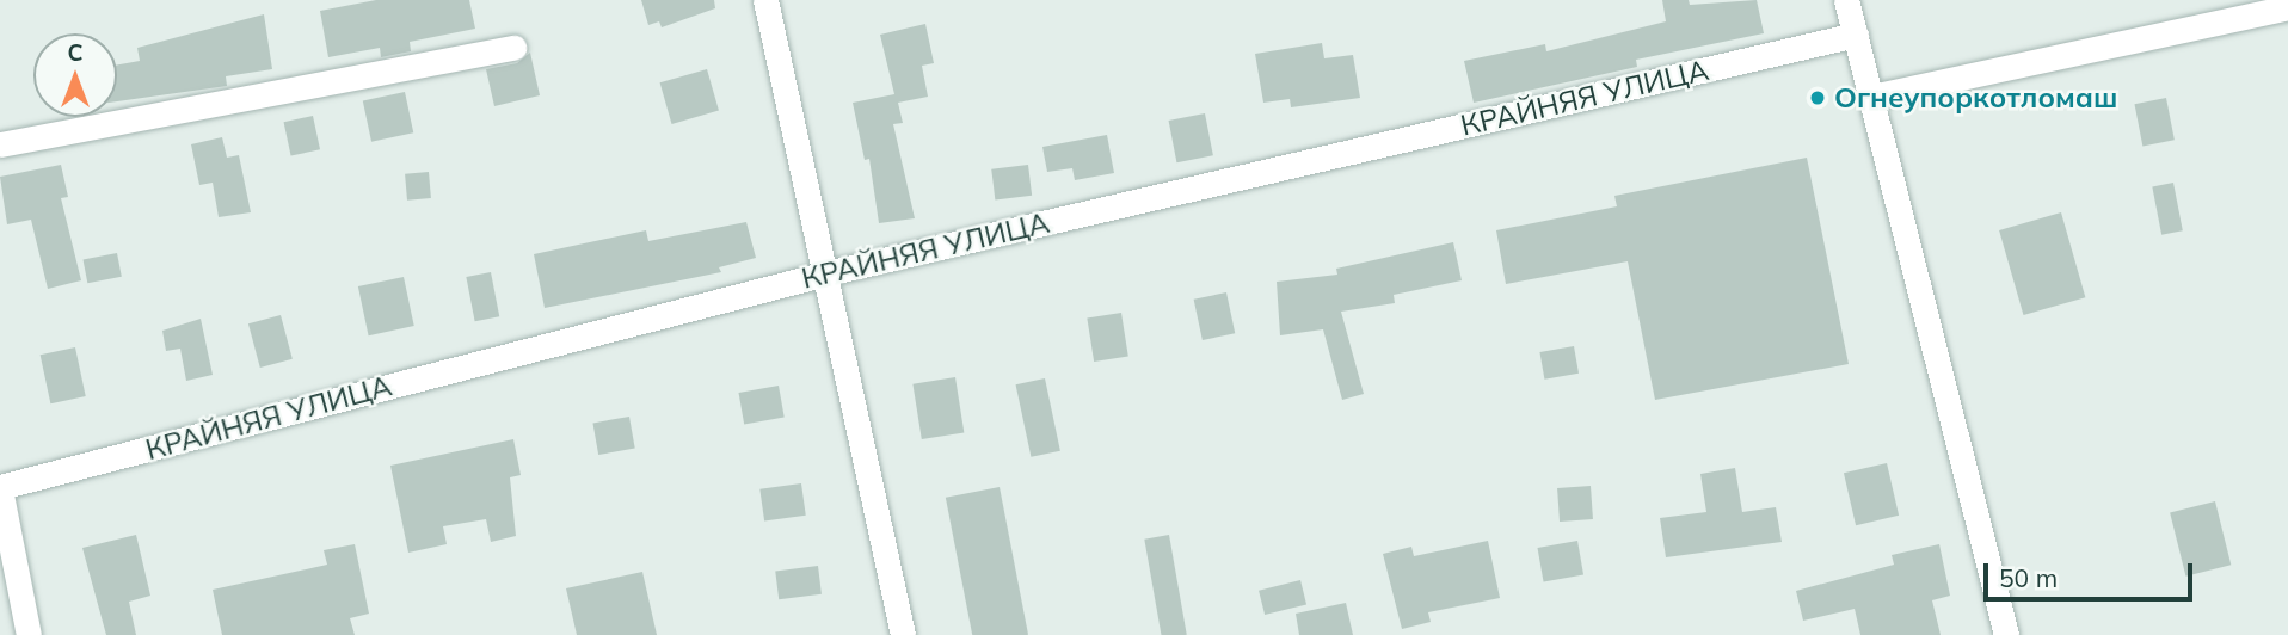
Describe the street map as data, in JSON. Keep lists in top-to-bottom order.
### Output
{
  "streets": {
    "street": ["КРАЙНЯЯ УЛИЦА"]
  },
  "places": ["Огнеупоркотломаш"],
  "scale_bar": "50 m",
  "north": "top"
}
